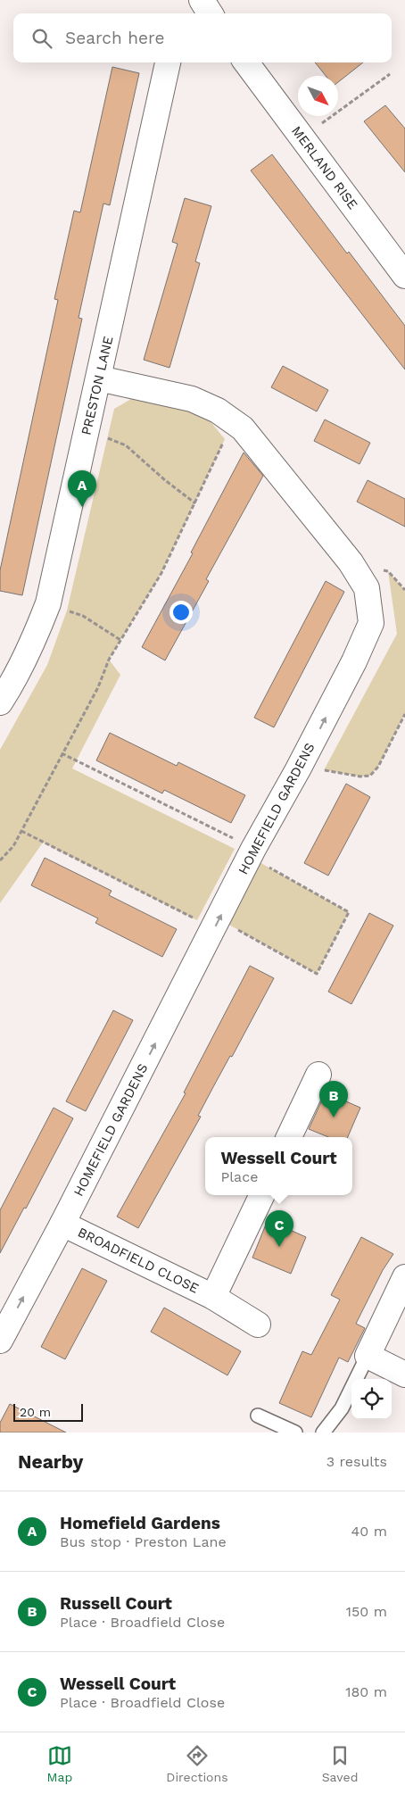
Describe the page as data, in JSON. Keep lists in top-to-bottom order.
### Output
{
  "streets": {
    "street": [
      "MERLAND RISE",
      "PRESTON LANE",
      "HOMEFIELD GARDENS",
      "BROADFIELD CLOSE"
    ]
  },
  "crossings": [
    ["PRESTON LANE", "HOMEFIELD GARDENS"],
    ["HOMEFIELD GARDENS", "BROADFIELD CLOSE"]
  ],
  "one_way": ["HOMEFIELD GARDENS"],
  "scale_bar": "20 m",
  "north": "bottom right",
  "page": {
    "search": "Search here",
    "pins": ["A", "B", "C"],
    "popup": ["Wessell Court", "Place"],
    "scale": "20 m",
    "heading": ["Nearby", "3 results"],
    "list": [
      {
        "mark": "A",
        "name": "Homefield Gardens",
        "note": "Bus stop · Preston Lane",
        "value": "40 m"
      },
      {
        "mark": "B",
        "name": "Russell Court",
        "note": "Place · Broadfield Close",
        "value": "150 m"
      },
      {
        "mark": "C",
        "name": "Wessell Court",
        "note": "Place · Broadfield Close",
        "value": "180 m"
      }
    ],
    "nav": ["Map", "Directions", "Saved"]
  }
}
